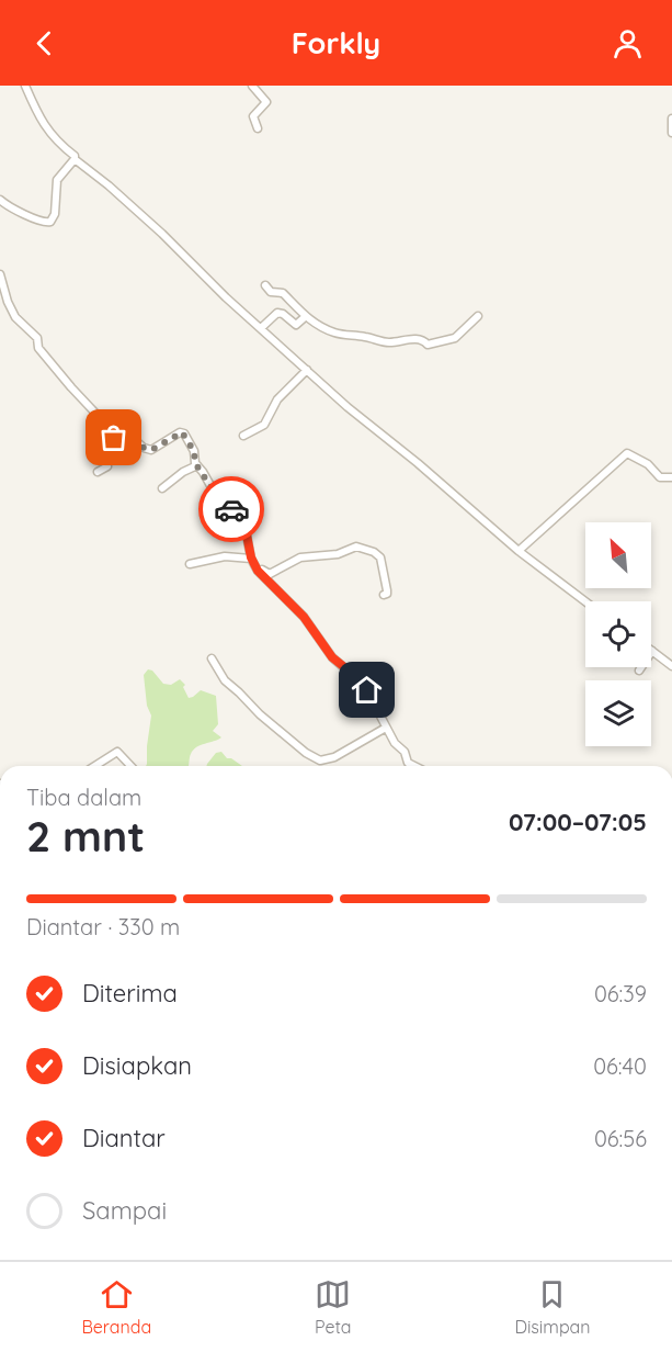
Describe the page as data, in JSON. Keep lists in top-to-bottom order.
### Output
{
  "north": "top left",
  "page": {
    "header": "Forkly",
    "heading": ["2 mnt", "Tiba dalam", "07:00–07:05"],
    "bar": "Diantar · 330 m",
    "list": [
      ["Diterima", "06:39"],
      ["Disiapkan", "06:40"],
      ["Diantar", "06:56"],
      "Sampai"
    ],
    "tabs": ["Beranda", "Peta", "Disimpan"]
  }
}
